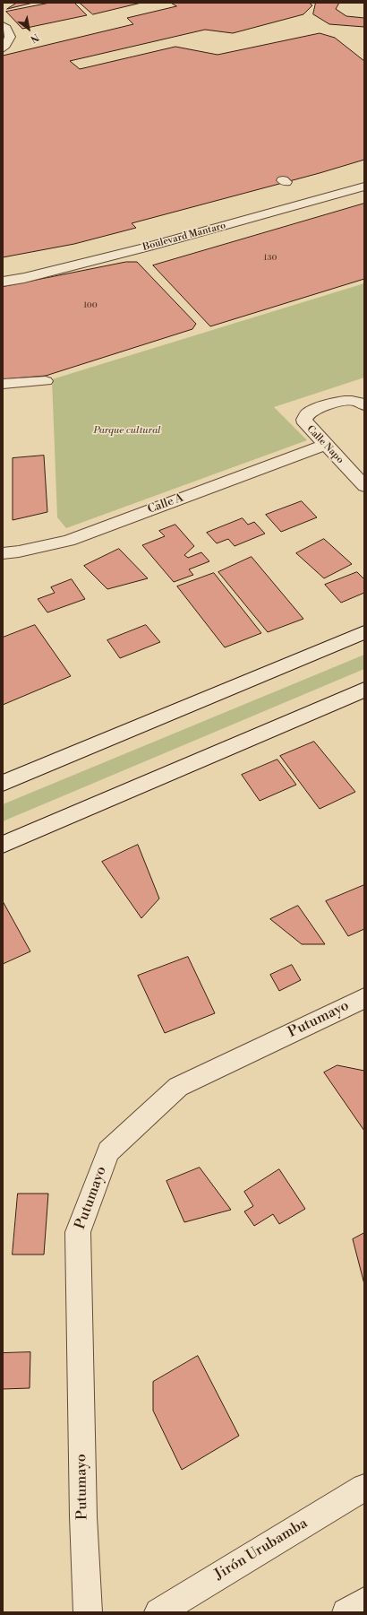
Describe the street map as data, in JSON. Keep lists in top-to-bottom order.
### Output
{
  "streets": {
    "street": [
      "Boulevard Mantaro",
      "Calle Napo",
      "Calle A",
      "Putumayo",
      "Jirón Urubamba"
    ]
  },
  "crossings": [
    ["Calle Napo", "Calle A"]
  ],
  "parks": ["Parque cultural"],
  "house_numbers": ["130", "100"],
  "north": "bottom right"
}
